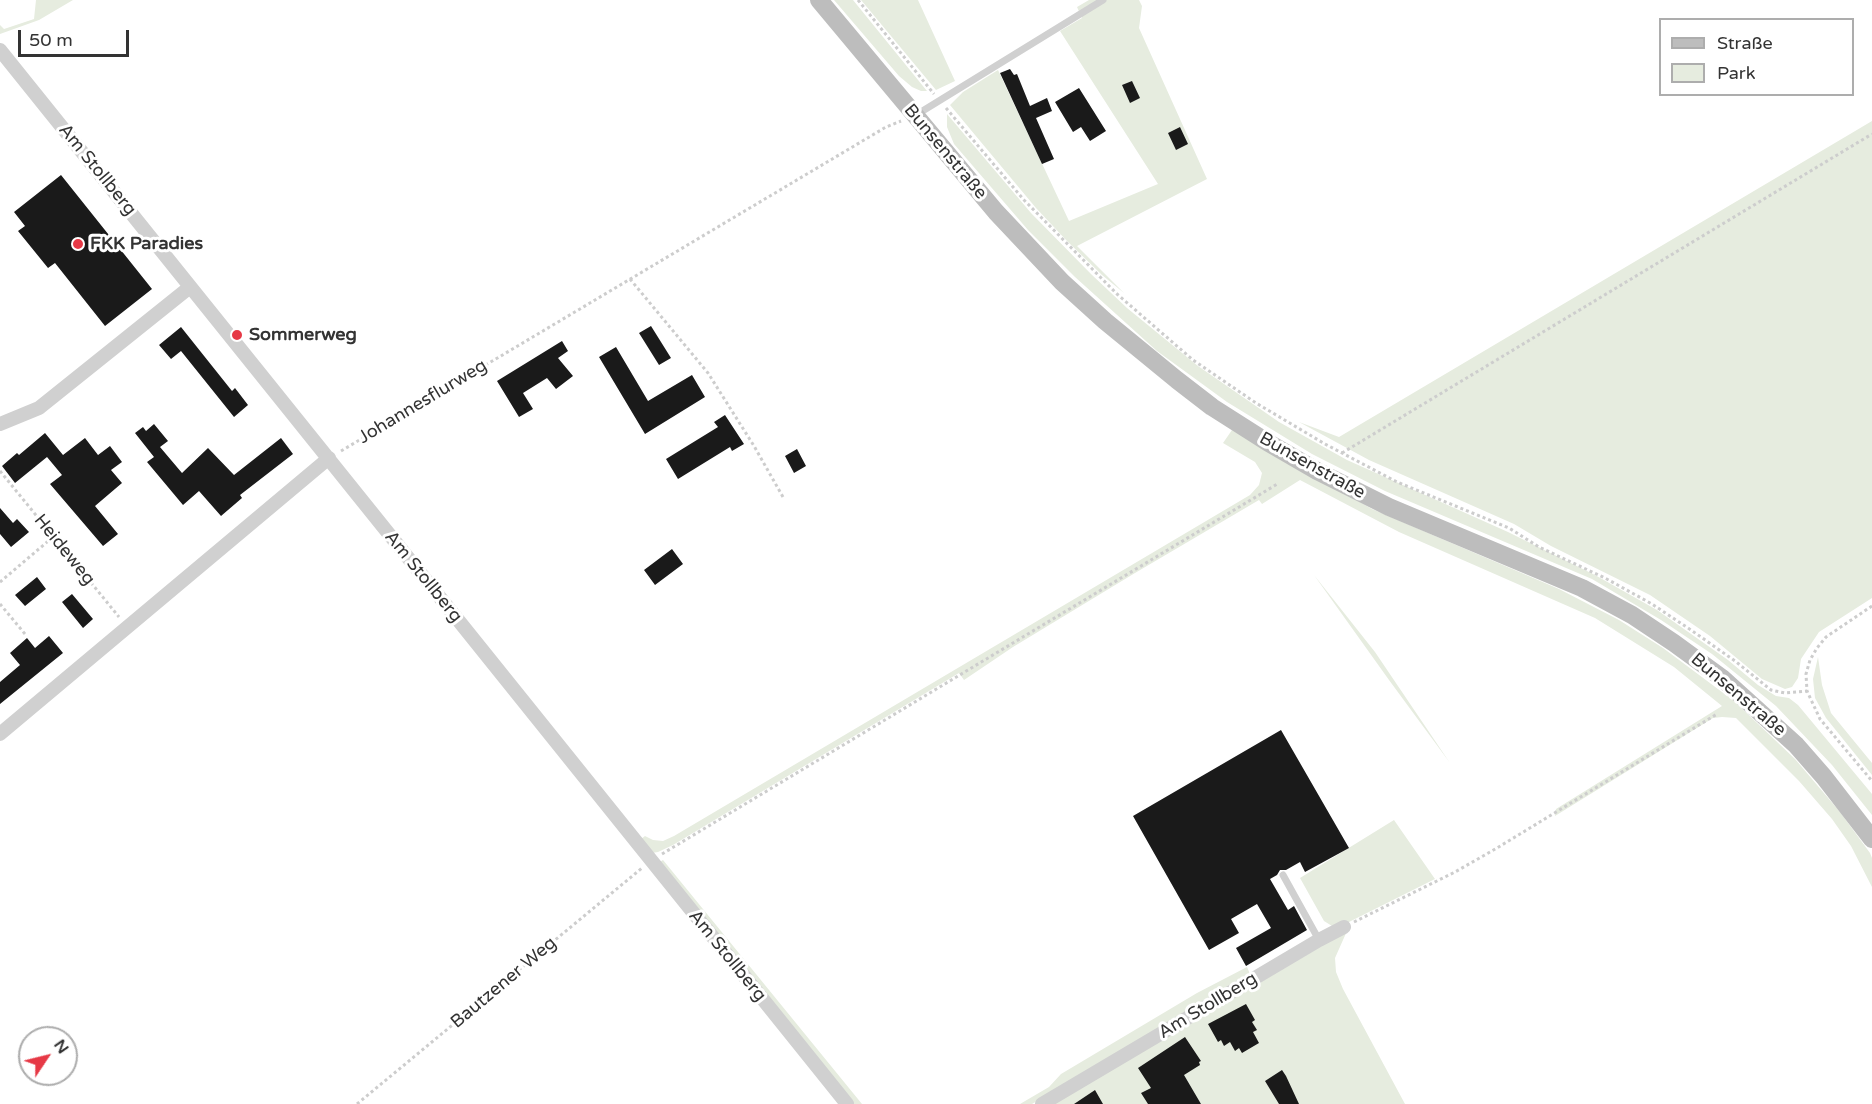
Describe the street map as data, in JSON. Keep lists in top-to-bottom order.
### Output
{
  "streets": {
    "main road": ["Bunsenstraße"],
    "street": ["Am Stollberg"],
    "path": ["Johannesflurweg", "Heideweg", "Bautzener Weg"]
  },
  "crossings": [
    ["Bunsenstraße", "Johannesflurweg"],
    ["Am Stollberg", "Johannesflurweg"],
    ["Am Stollberg", "Bautzener Weg"]
  ],
  "places": ["FKK Paradies", "Sommerweg"],
  "legend": ["Straße", "Park"],
  "scale_bar": "50 m",
  "north": "top right"
}
